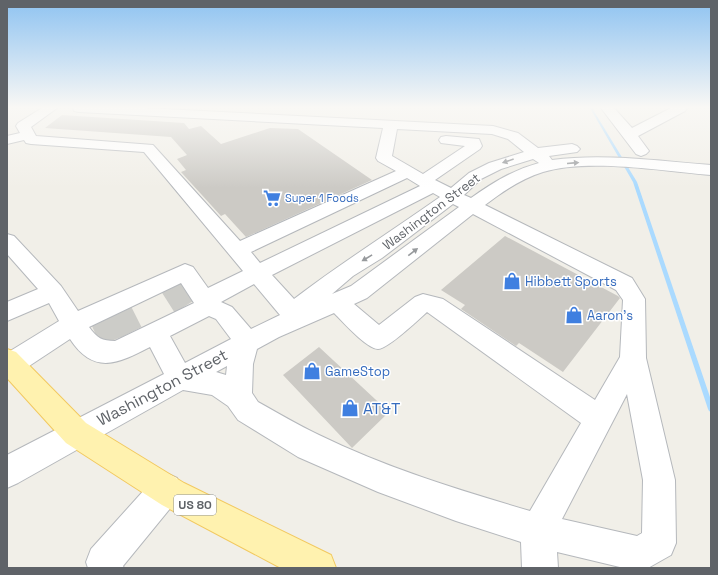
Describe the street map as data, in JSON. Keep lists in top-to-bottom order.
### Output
{
  "streets": {
    "main road": ["US 80"],
    "street": ["Washington Street"]
  },
  "crossings": [
    ["Washington Street", "US 80"]
  ],
  "places": {
    "supermarket": ["Super 1 Foods"],
    "shop": [
      "Hibbett Sports",
      "Aaron's",
      "GameStop",
      "AT&T"
    ]
  }
}
